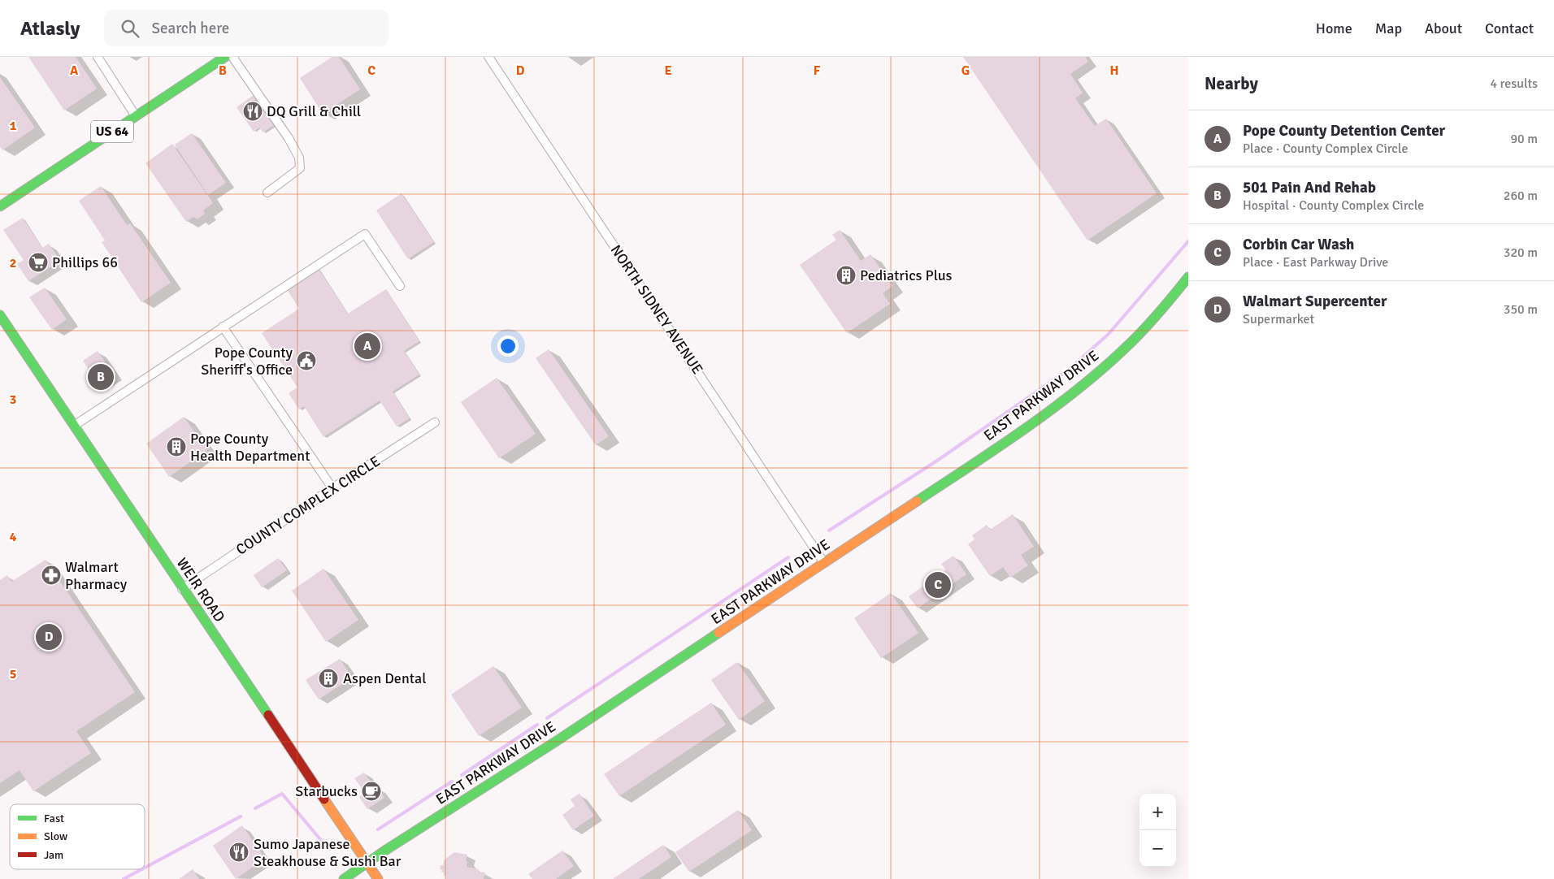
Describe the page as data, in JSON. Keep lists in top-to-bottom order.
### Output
{
  "streets": {
    "main road": ["US 64", "EAST PARKWAY DRIVE", "WEIR ROAD"],
    "street": ["NORTH SIDNEY AVENUE", "COUNTY COMPLEX CIRCLE"]
  },
  "crossings": [
    ["NORTH SIDNEY AVENUE", "EAST PARKWAY DRIVE"],
    ["EAST PARKWAY DRIVE", "WEIR ROAD"],
    ["COUNTY COMPLEX CIRCLE", "WEIR ROAD"]
  ],
  "places": {
    "restaurant": ["DQ Grill & Chill", "Sumo Japanese Steakhouse & Sushi Bar"],
    "supermarket": ["Phillips 66"],
    "building": ["Pediatrics Plus", "Pope County Health Department", "Aspen Dental"],
    "public building": ["Pope County Sheriff's Office"],
    "pharmacy": ["Walmart Pharmacy"],
    "cafe": ["Starbucks"]
  },
  "legend": ["Fast", "Slow", "Jam"],
  "page": {
    "header": "Atlasly",
    "search": "Search here",
    "nav": [
      "Home",
      "Map",
      "About",
      "Contact"
    ],
    "heading": ["Nearby", "4 results"],
    "list": [
      {
        "mark": "A",
        "name": "Pope County Detention Center",
        "note": "Place · County Complex Circle",
        "value": "90 m"
      },
      {
        "mark": "B",
        "name": "501 Pain And Rehab",
        "note": "Hospital · County Complex Circle",
        "value": "260 m"
      },
      {
        "mark": "C",
        "name": "Corbin Car Wash",
        "note": "Place · East Parkway Drive",
        "value": "320 m"
      },
      {
        "mark": "D",
        "name": "Walmart Supercenter",
        "note": "Supermarket",
        "value": "350 m"
      }
    ],
    "pins": [
      "A",
      "B",
      "C",
      "D"
    ],
    "map_buttons": ["+", "−"]
  },
  "grid": {
    "columns": [
      "A",
      "B",
      "C",
      "D",
      "E",
      "F",
      "G",
      "H"
    ],
    "rows": [
      "1",
      "2",
      "3",
      "4",
      "5"
    ]
  }
}
